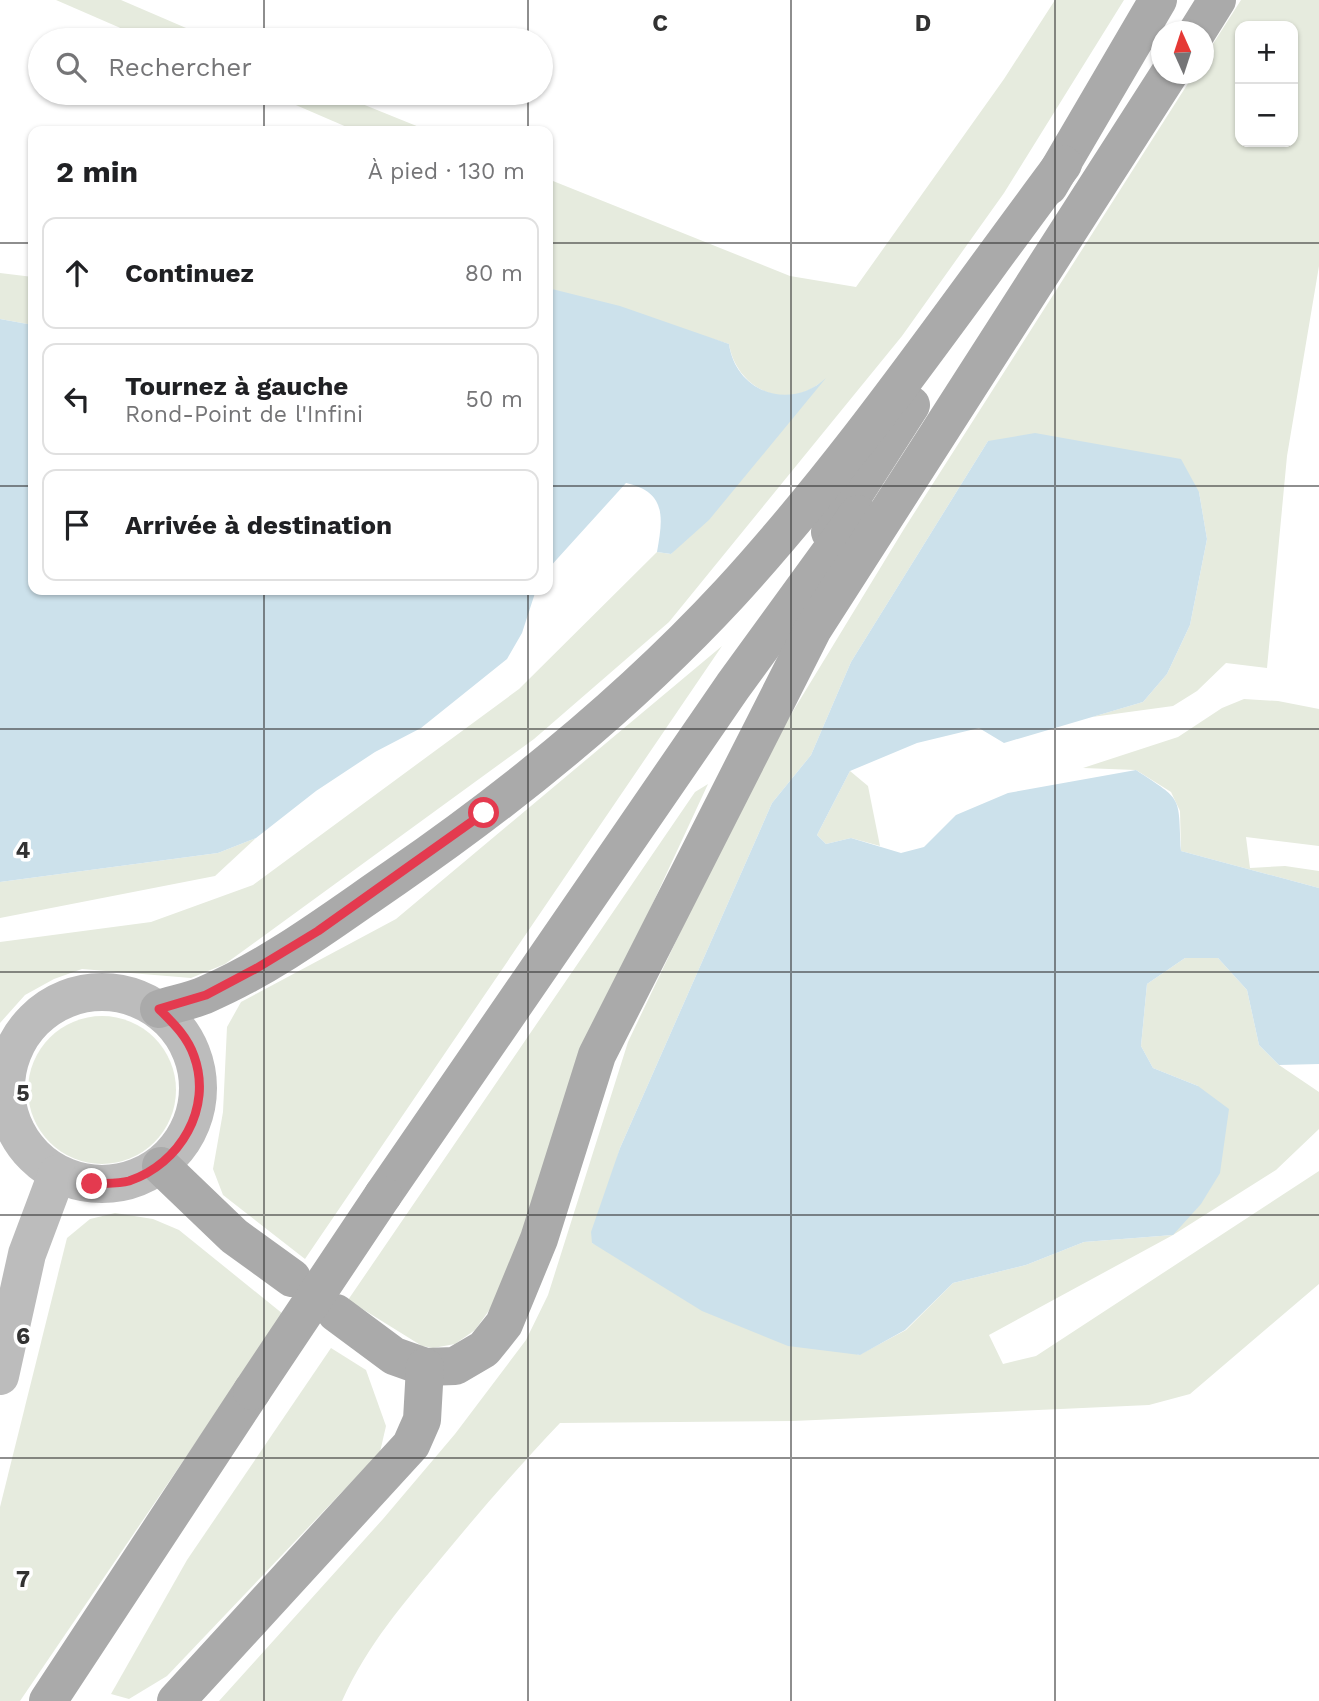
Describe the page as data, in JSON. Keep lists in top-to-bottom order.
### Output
{
  "north": "top",
  "page": {
    "map_buttons": ["+", "−"],
    "search": "Rechercher",
    "heading": ["2 min", "À pied · 130 m"],
    "list": [
      ["Continuez", "80 m"],
      ["Tournez à gauche", "Rond-Point de l'Infini", "50 m"],
      "Arrivée à destination"
    ]
  },
  "grid": {
    "columns": ["C", "D"],
    "rows": [
      "4",
      "5",
      "6",
      "7"
    ]
  }
}
